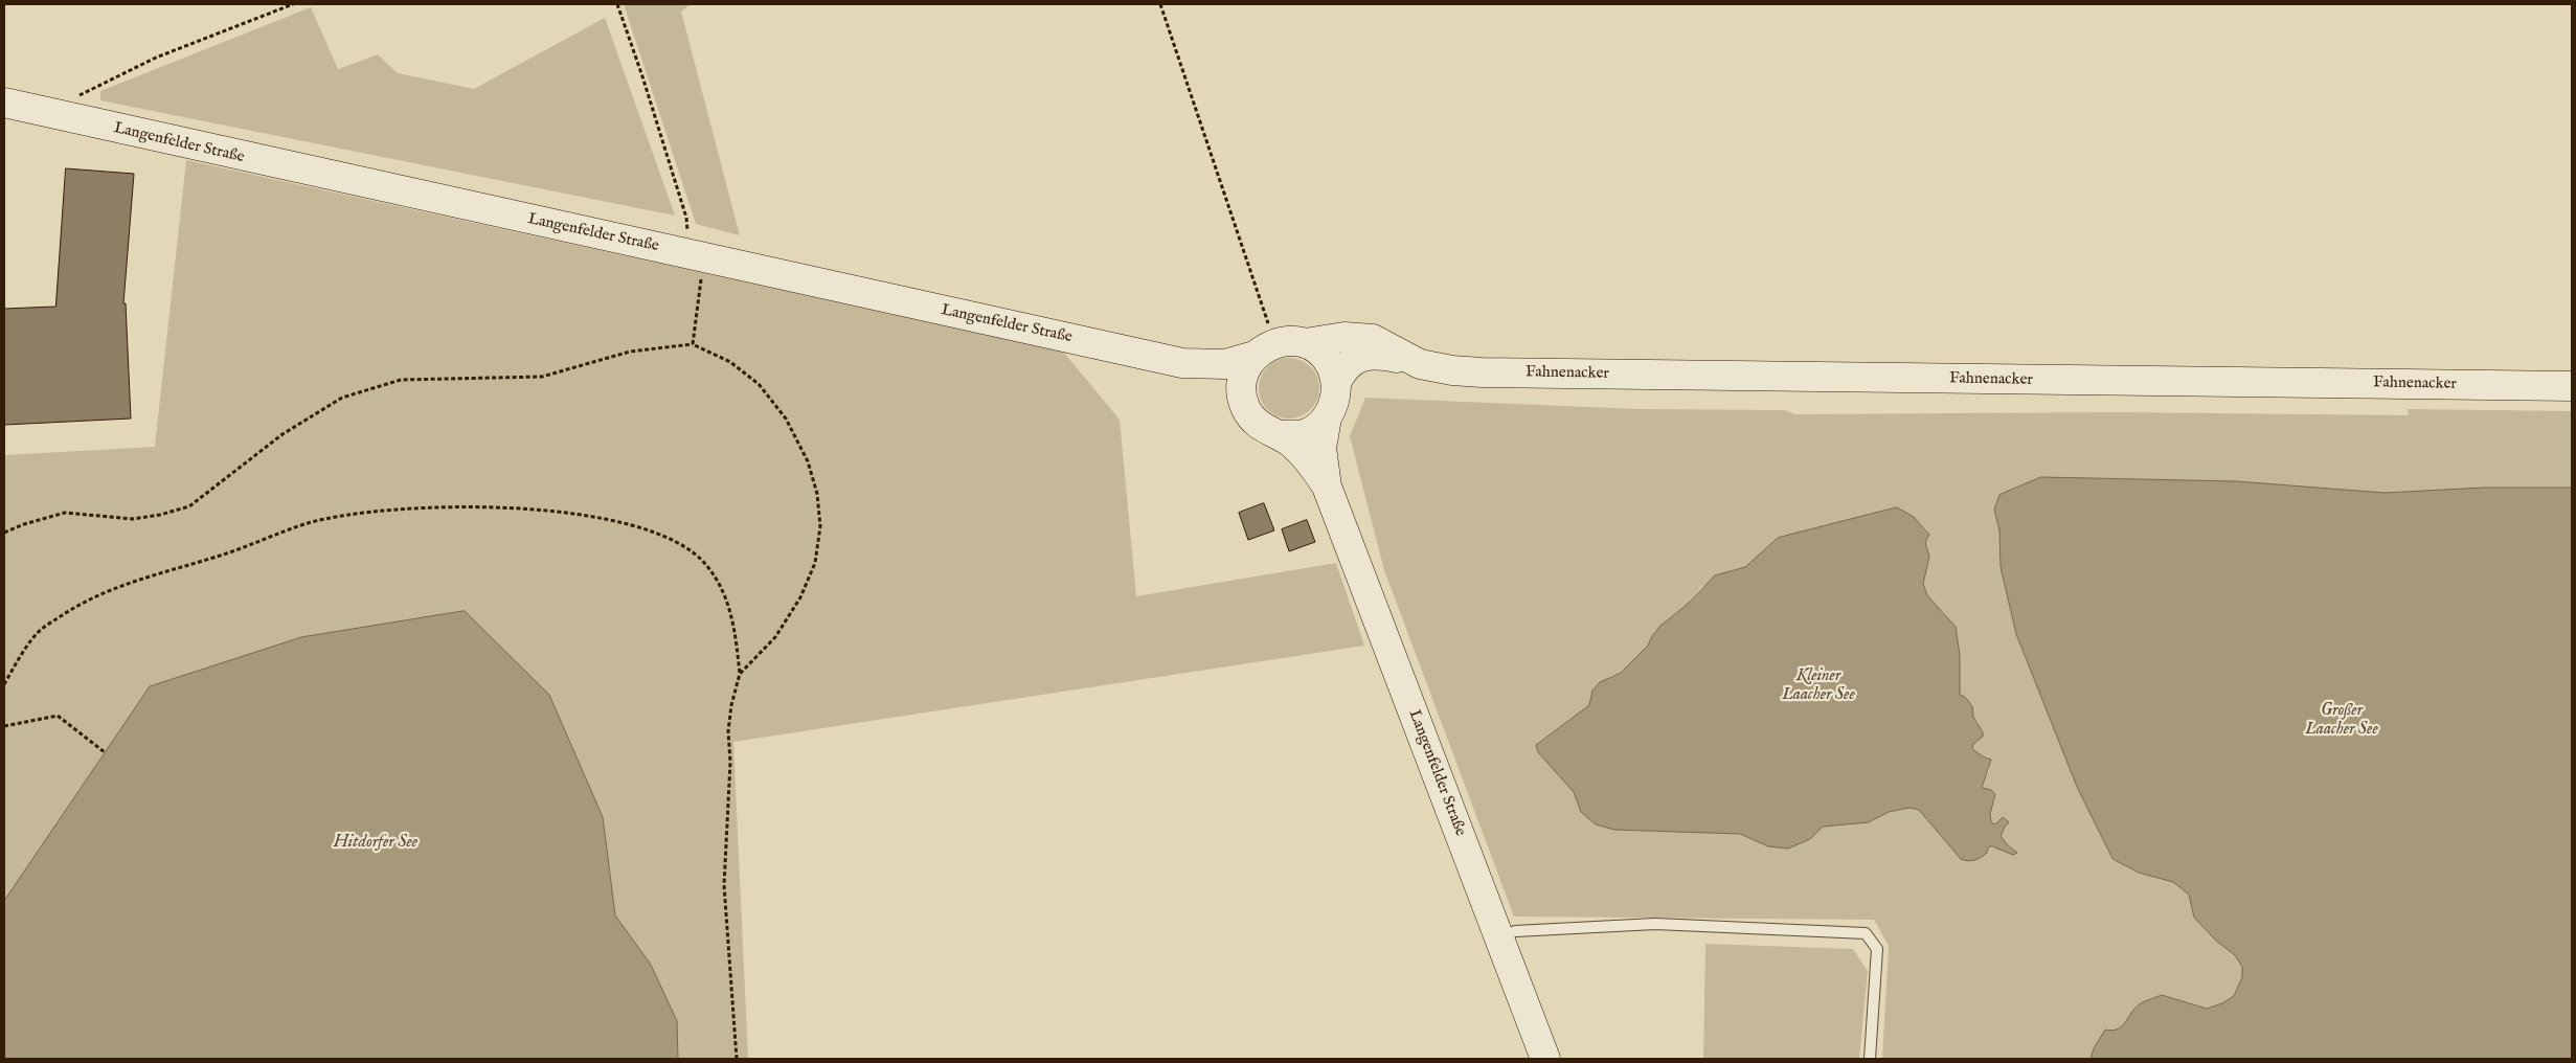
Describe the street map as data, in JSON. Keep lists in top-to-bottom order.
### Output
{
  "streets": {
    "street": ["Langenfelder Straße", "Fahnenacker"]
  },
  "crossings": [
    ["Langenfelder Straße", "Fahnenacker"]
  ],
  "water": ["Kleiner Laacher See", "Großer Laacher See", "Hitdorfer See"]
}
